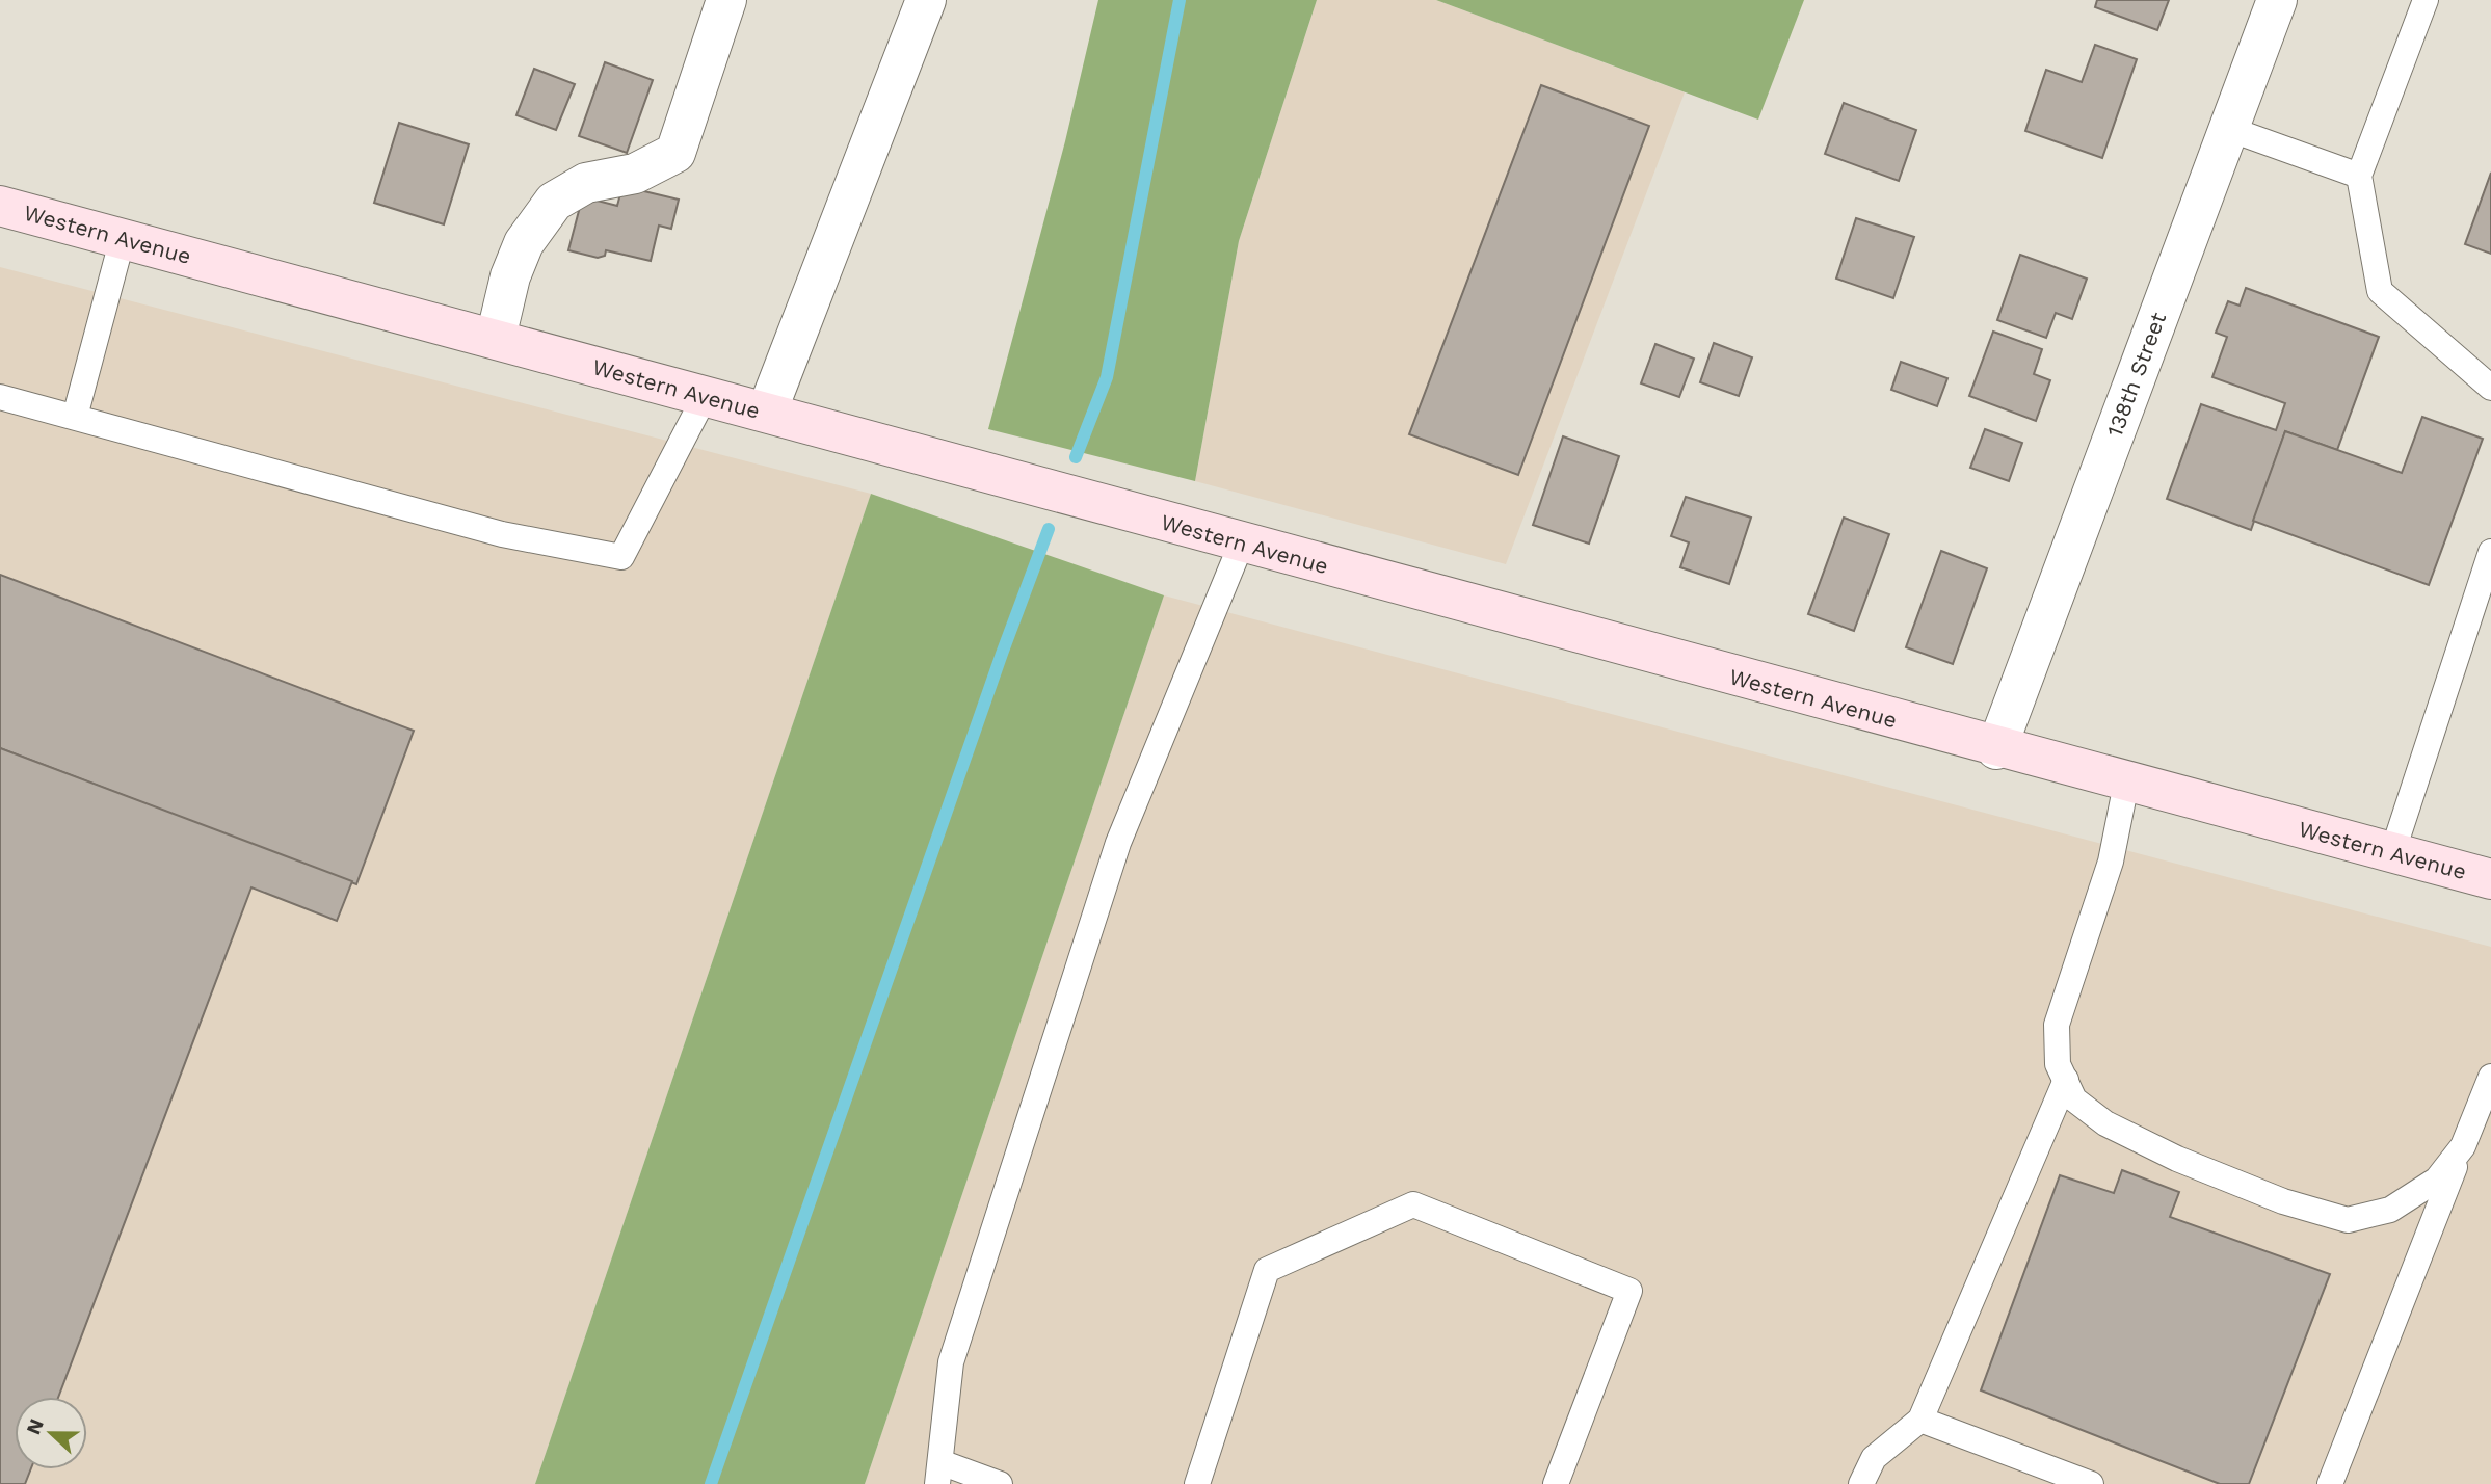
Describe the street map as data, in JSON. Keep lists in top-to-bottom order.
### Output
{
  "streets": {
    "main road": ["Western Avenue"],
    "street": ["138th Street"]
  },
  "crossings": [
    ["Western Avenue", "138th Street"]
  ],
  "north": "left"
}
